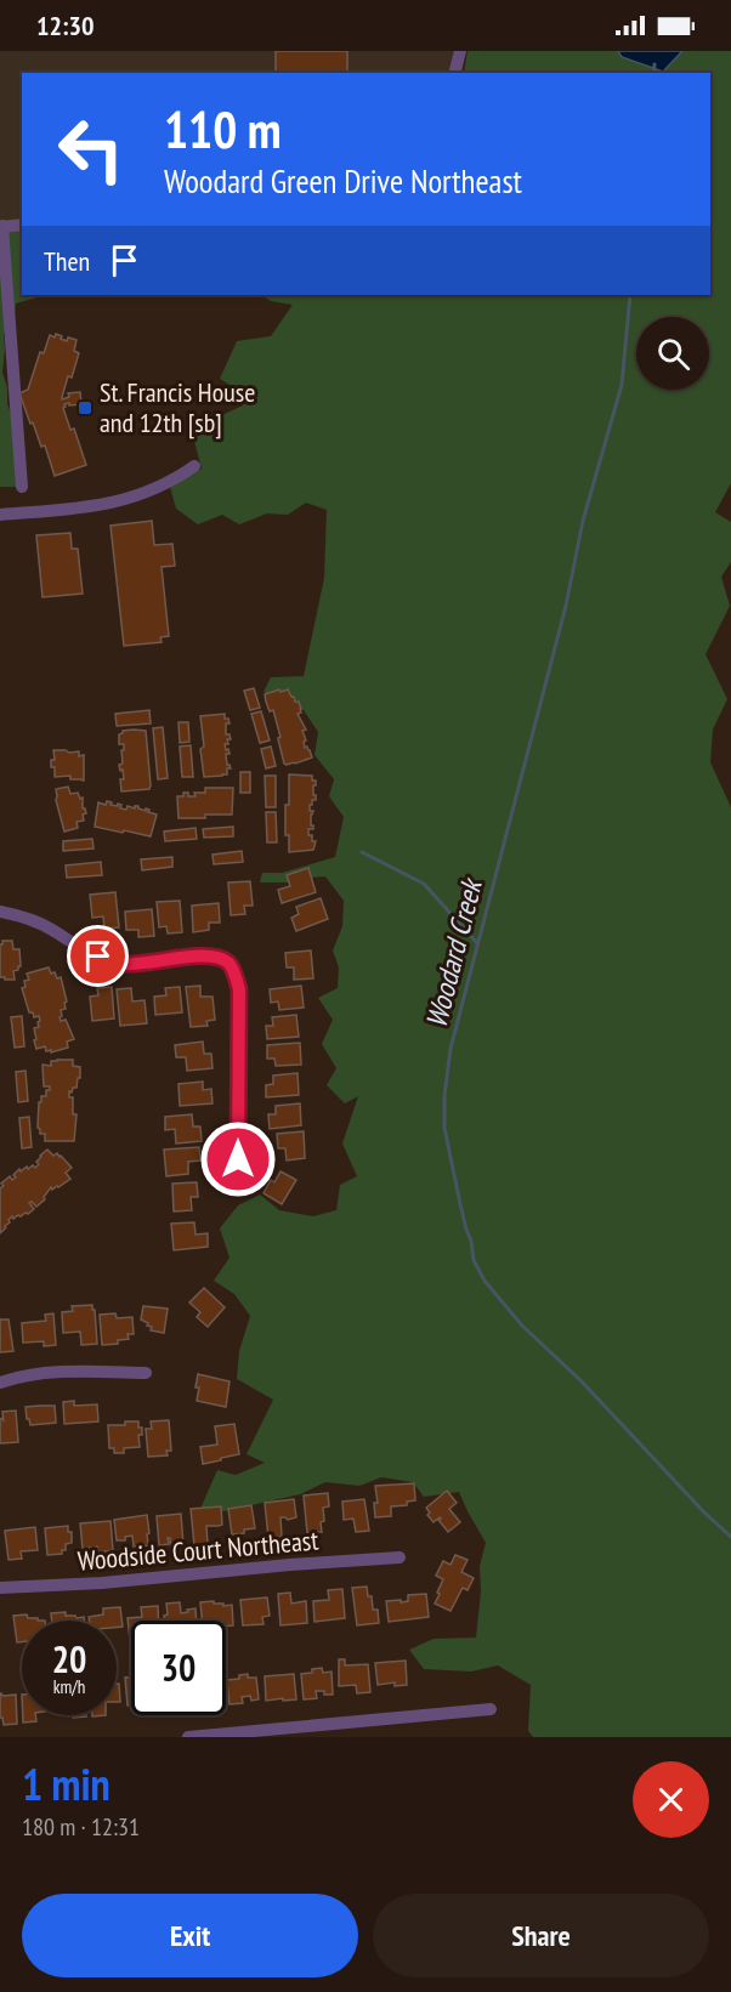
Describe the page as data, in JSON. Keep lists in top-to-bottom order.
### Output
{
  "streets": {
    "street": ["Woodside Court Northeast"]
  },
  "water": ["Woodard Creek"],
  "places": {
    "transit": ["St. Francis House and 12th [sb]"]
  },
  "page": {
    "status": "12:30",
    "turn": ["110 m", "Woodard Green Drive Northeast"],
    "then": "Then",
    "speed": "20 km/h",
    "limit": "30",
    "heading": ["1 min", "180 m · 12:31"],
    "buttons": ["Exit", "Share"]
  }
}
